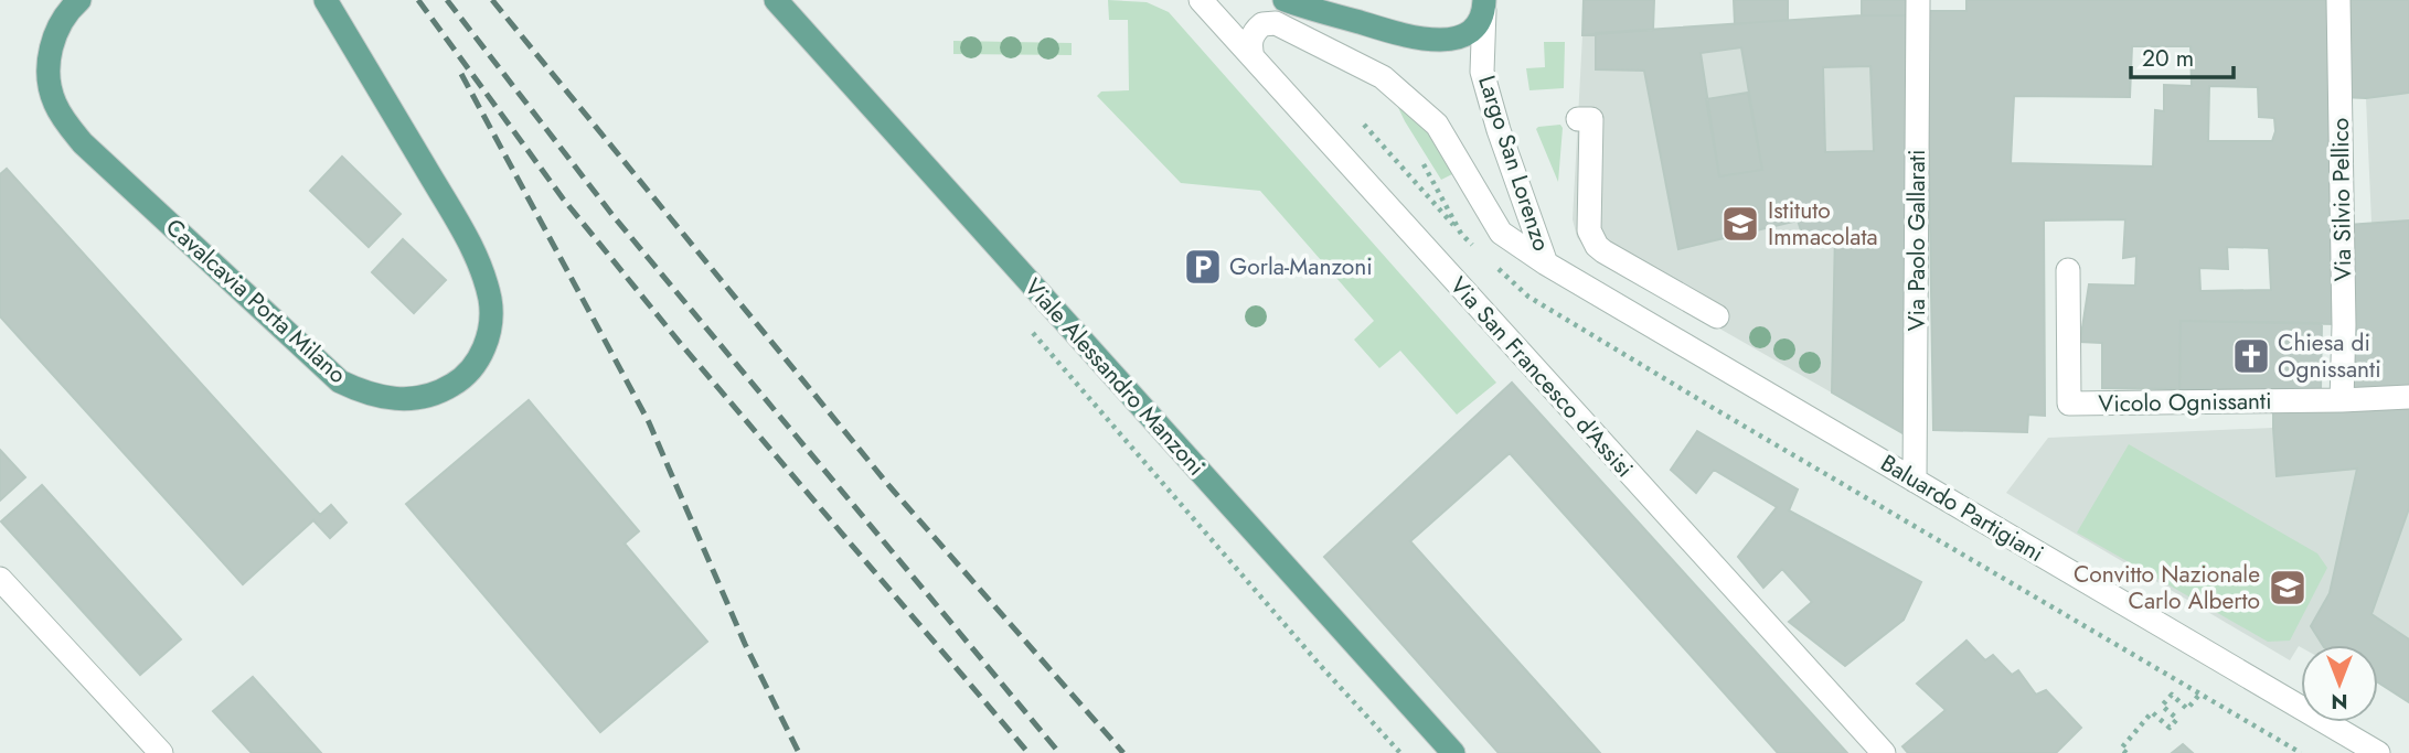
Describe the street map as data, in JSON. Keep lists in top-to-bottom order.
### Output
{
  "streets": {
    "main road": ["Largo San Lorenzo", "Cavalcavia Porta Milano", "Viale Alessandro Manzoni"],
    "street": [
      "Via Silvio Pellico",
      "Via Paolo Gallarati",
      "Via San Francesco d'Assisi",
      "Vicolo Ognissanti",
      "Baluardo Partigiani"
    ]
  },
  "crossings": [
    ["Largo San Lorenzo", "Via San Francesco d'Assisi"],
    ["Largo San Lorenzo", "Baluardo Partigiani"],
    ["Via Silvio Pellico", "Vicolo Ognissanti"],
    ["Via Paolo Gallarati", "Baluardo Partigiani"]
  ],
  "places": {
    "school or university": ["Istituto Immacolata", "Convitto Nazionale Carlo Alberto"],
    "parking": ["Gorla-Manzoni"],
    "church": ["Chiesa di Ognissanti"]
  },
  "scale_bar": "20 m",
  "north": "bottom"
}
